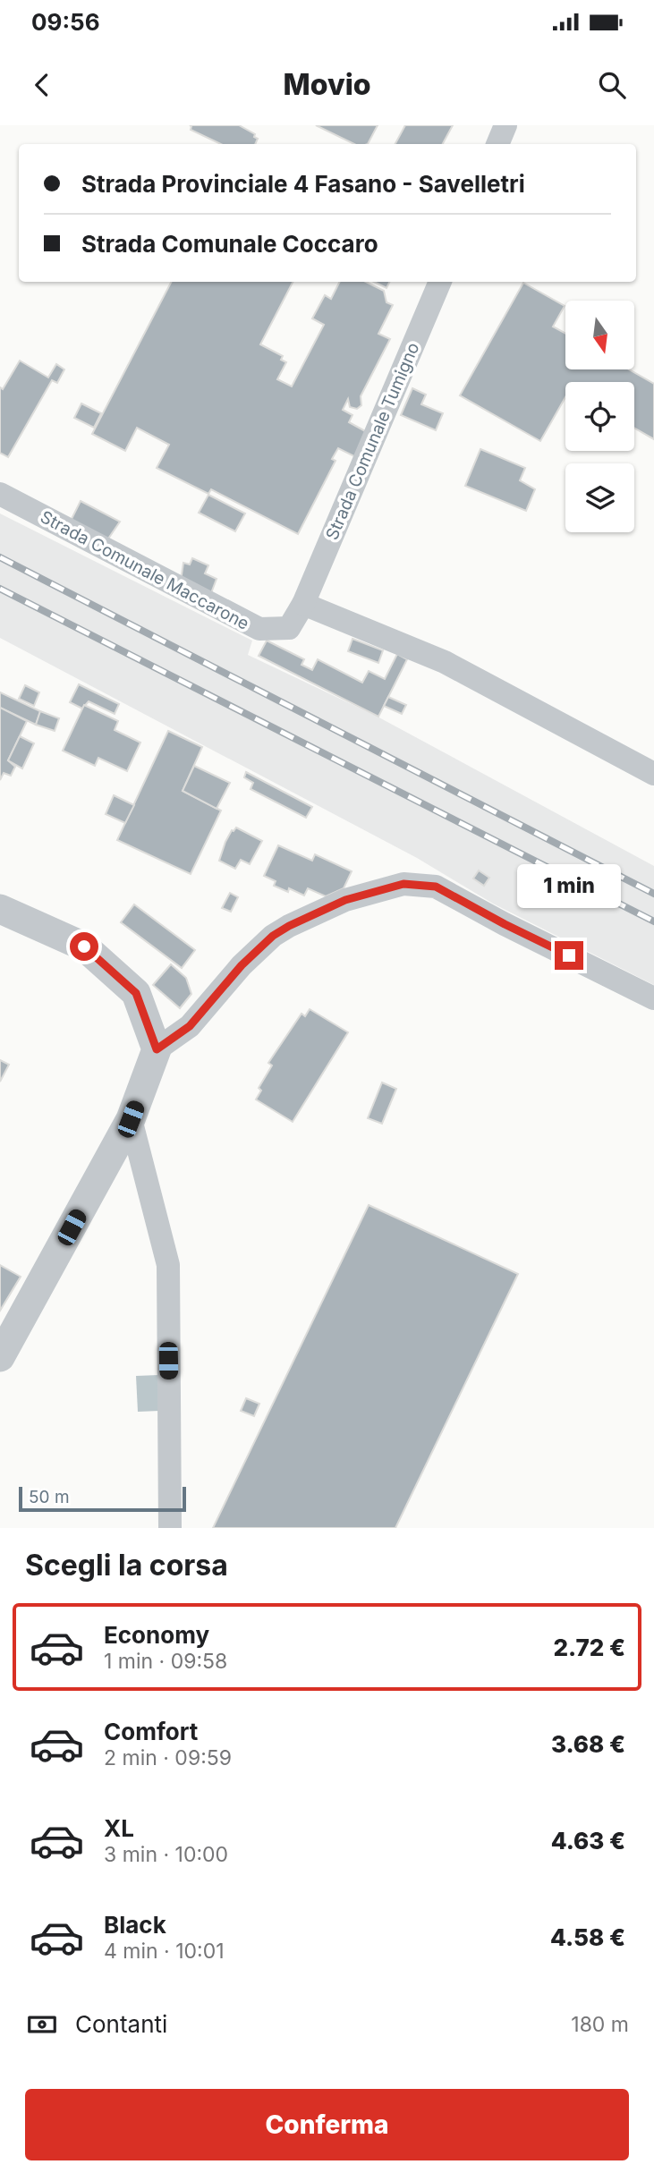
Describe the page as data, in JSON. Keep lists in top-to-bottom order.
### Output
{
  "streets": {
    "street": ["Strada Comunale Tumigno", "Strada Comunale Maccarone"]
  },
  "crossings": [
    ["Strada Comunale Tumigno", "Strada Comunale Maccarone"]
  ],
  "scale_bar": "50 m",
  "north": "bottom",
  "page": {
    "status": "09:56",
    "header": "Movio",
    "banner": ["Strada Provinciale 4 Fasano - Savelletri", "Strada Comunale Coccaro"],
    "bubble": "1 min",
    "scale": "50 m",
    "heading": "Scegli la corsa",
    "list": [
      {
        "name": "Economy",
        "note": "1 min · 09:58",
        "value": "2.72 €"
      },
      {
        "name": "Comfort",
        "note": "2 min · 09:59",
        "value": "3.68 €"
      },
      {
        "name": "XL",
        "note": "3 min · 10:00",
        "value": "4.63 €"
      },
      {
        "name": "Black",
        "note": "4 min · 10:01",
        "value": "4.58 €"
      }
    ],
    "pay": ["Contanti", "180 m"],
    "buttons": "Conferma"
  }
}
